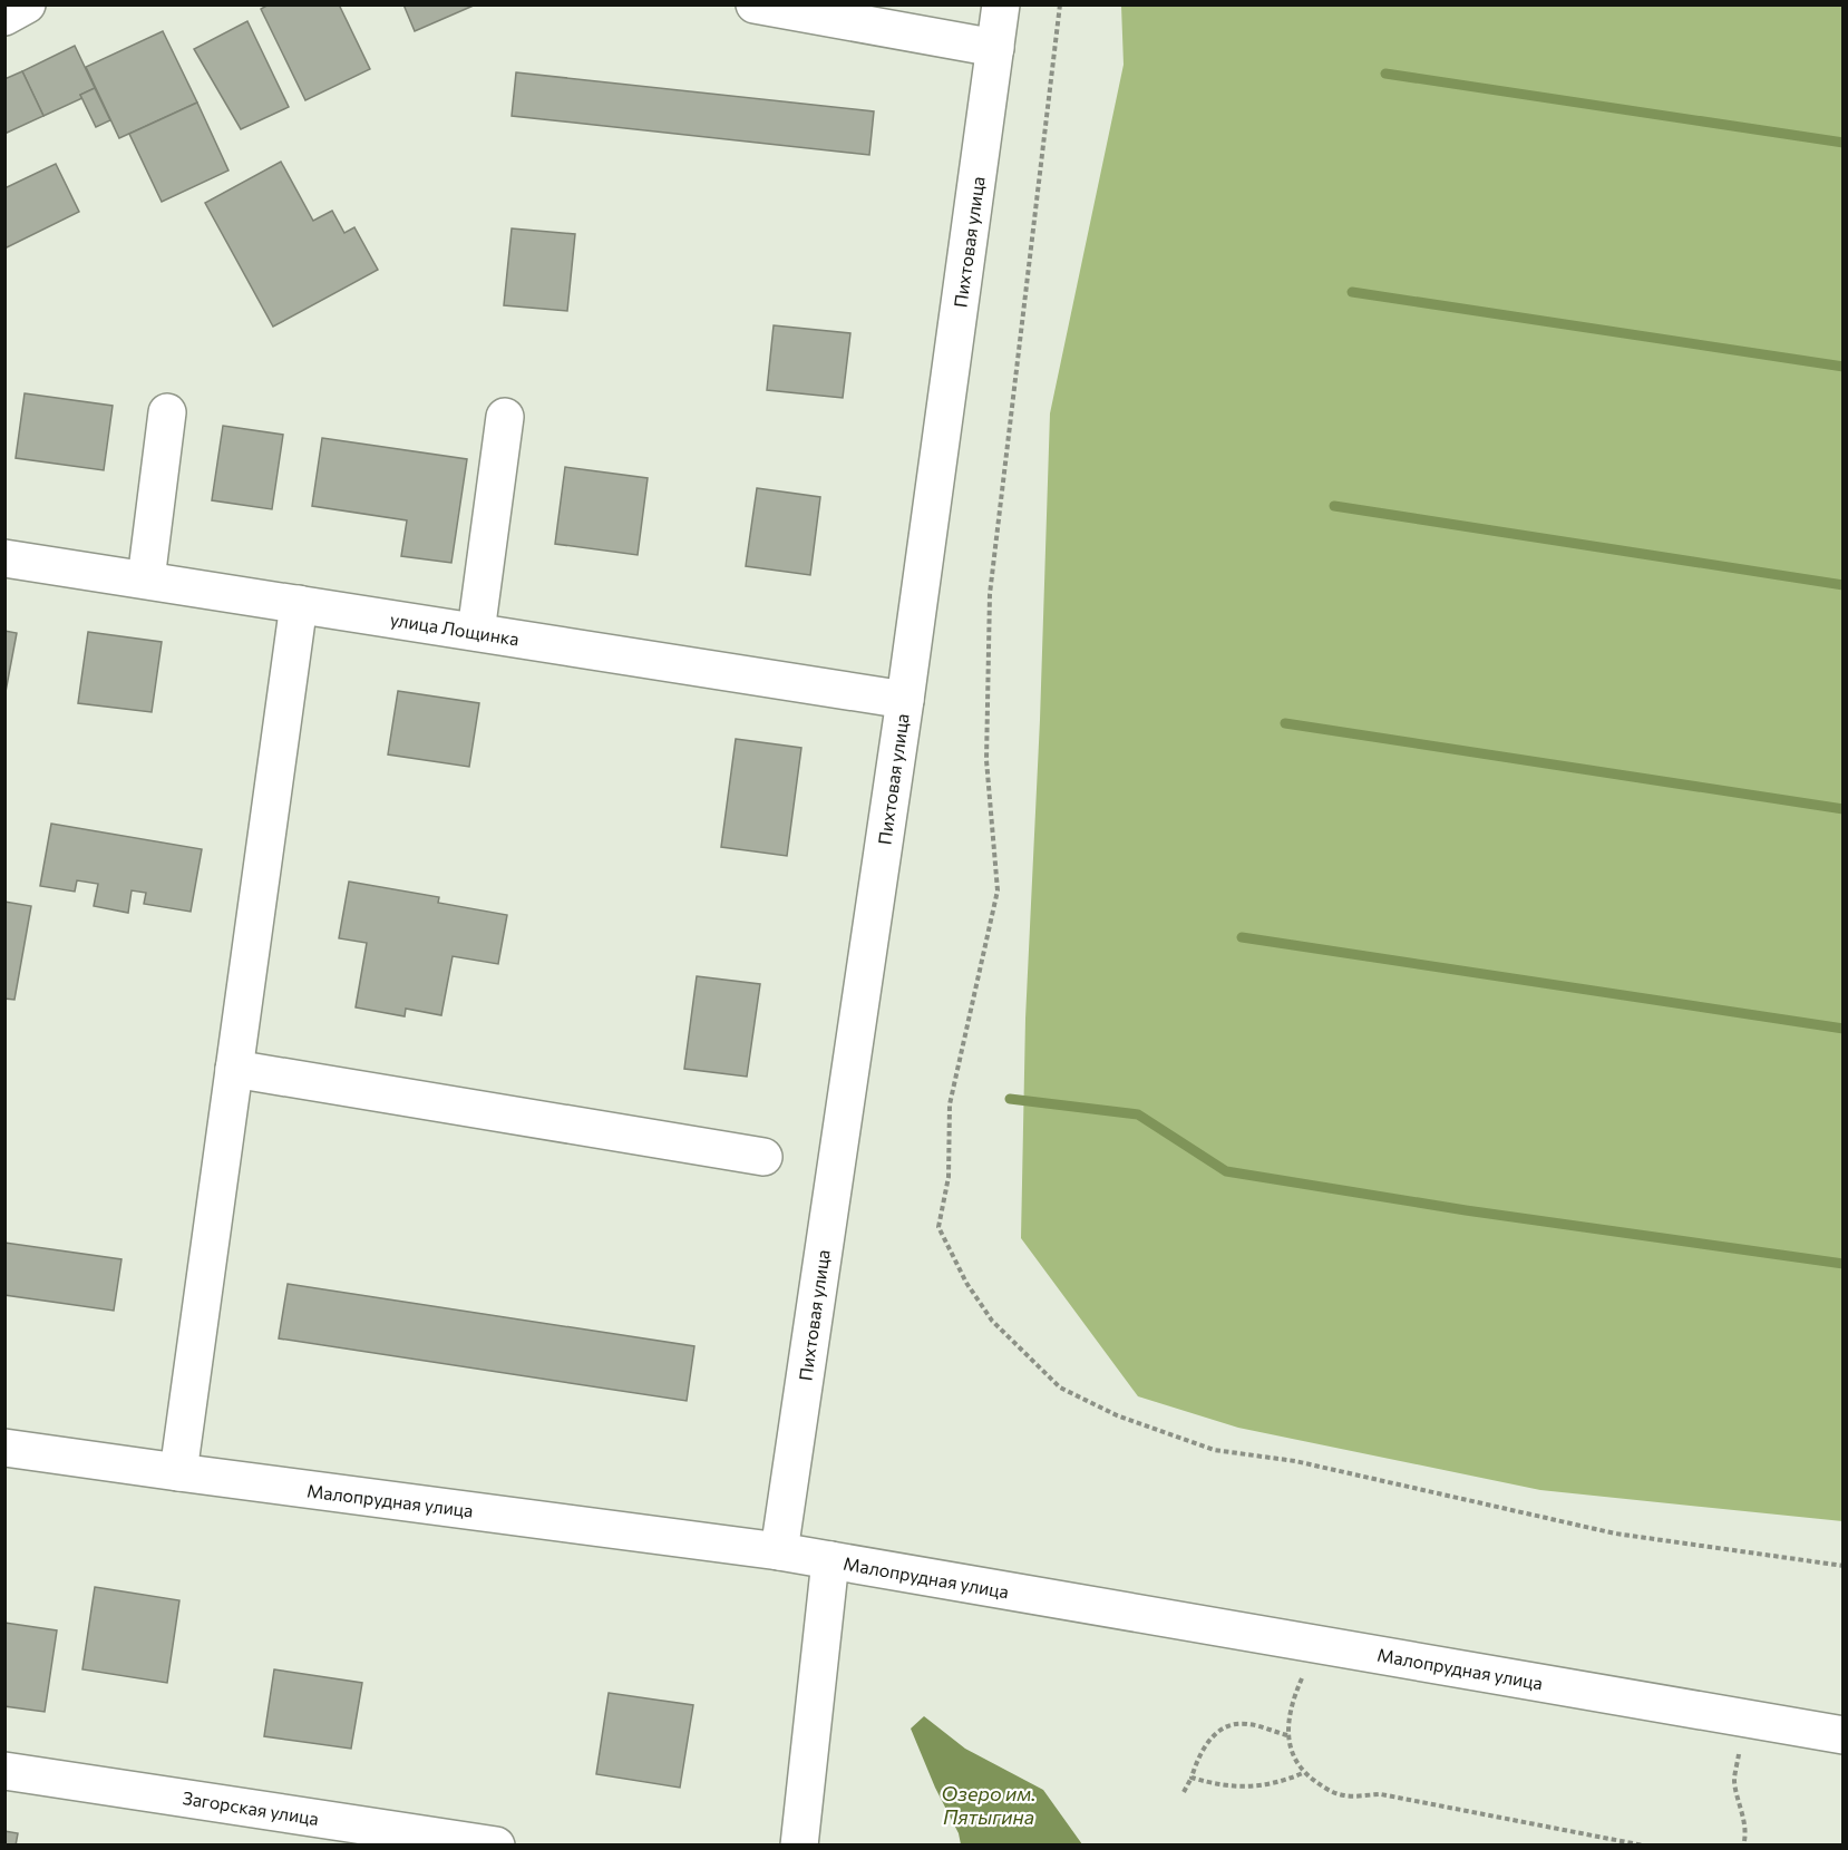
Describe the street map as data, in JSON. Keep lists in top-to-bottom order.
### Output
{
  "streets": {
    "street": [
      "Пихтовая улица",
      "улица Лощинка",
      "Малопрудная улица",
      "Загорская улица"
    ]
  },
  "crossings": [
    ["Пихтовая улица", "улица Лощинка"],
    ["Пихтовая улица", "Малопрудная улица"]
  ],
  "water": ["Озеро им. Пятыгина"]
}
